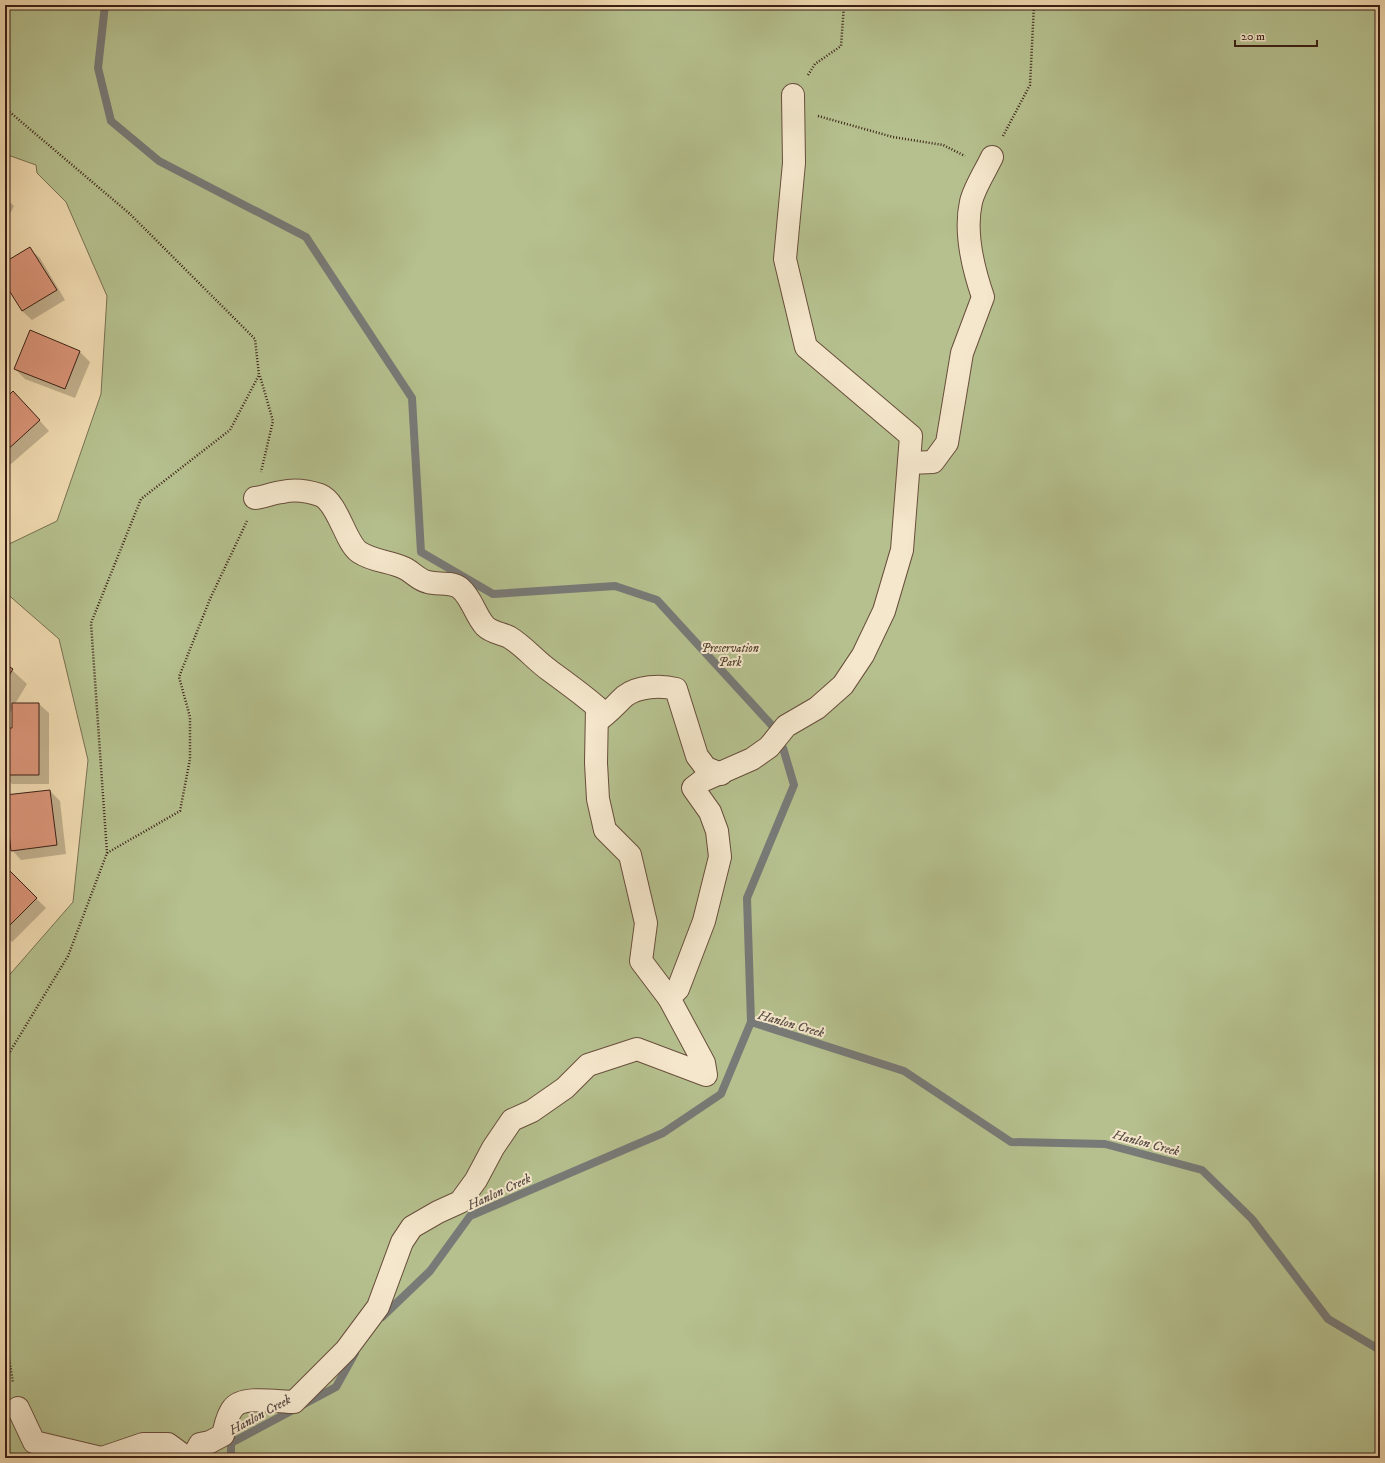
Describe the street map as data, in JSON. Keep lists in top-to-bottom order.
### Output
{
  "water": ["Hanlon Creek"],
  "parks": ["Preservation Park"],
  "scale_bar": "20 m"
}
